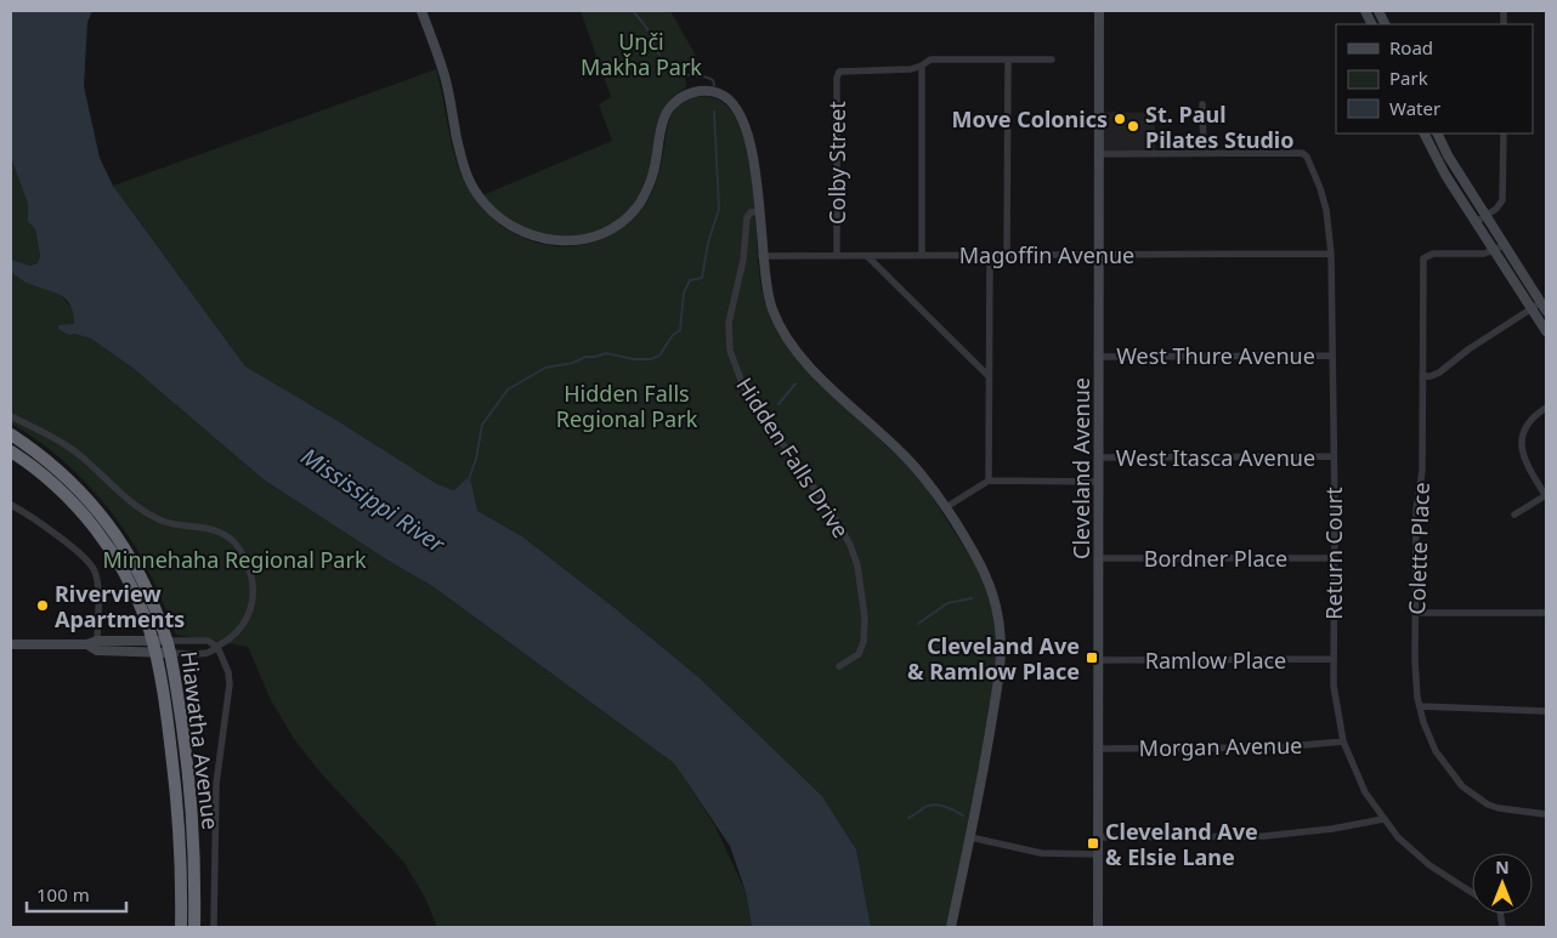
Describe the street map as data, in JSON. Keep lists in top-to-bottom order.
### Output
{
  "streets": {
    "highway": ["Hiawatha Avenue"],
    "street": [
      "Colby Street",
      "Magoffin Avenue",
      "West Thure Avenue",
      "Hidden Falls Drive",
      "West Itasca Avenue",
      "Cleveland Avenue",
      "Colette Place",
      "Return Court",
      "Bordner Place",
      "Ramlow Place",
      "Morgan Avenue"
    ]
  },
  "crossings": [
    ["Colby Street", "Magoffin Avenue"],
    ["Magoffin Avenue", "Cleveland Avenue"],
    ["Magoffin Avenue", "Return Court"],
    ["West Thure Avenue", "Cleveland Avenue"],
    ["West Thure Avenue", "Return Court"],
    ["West Itasca Avenue", "Cleveland Avenue"],
    ["West Itasca Avenue", "Return Court"],
    ["Cleveland Avenue", "Bordner Place"],
    ["Cleveland Avenue", "Ramlow Place"],
    ["Cleveland Avenue", "Morgan Avenue"],
    ["Return Court", "Bordner Place"],
    ["Return Court", "Ramlow Place"],
    ["Return Court", "Morgan Avenue"]
  ],
  "water": ["Mississippi River"],
  "parks": ["Uŋči Makȟa Park", "Hidden Falls Regional Park", "Minnehaha Regional Park"],
  "places": {
    "other": ["Move Colonics", "St. Paul Pilates Studio", "Riverview Apartments"],
    "transit": ["Cleveland Ave & Ramlow Place", "Cleveland Ave & Elsie Lane"]
  },
  "legend": ["Road", "Park", "Water"],
  "scale_bar": "100 m",
  "north": "top"
}
